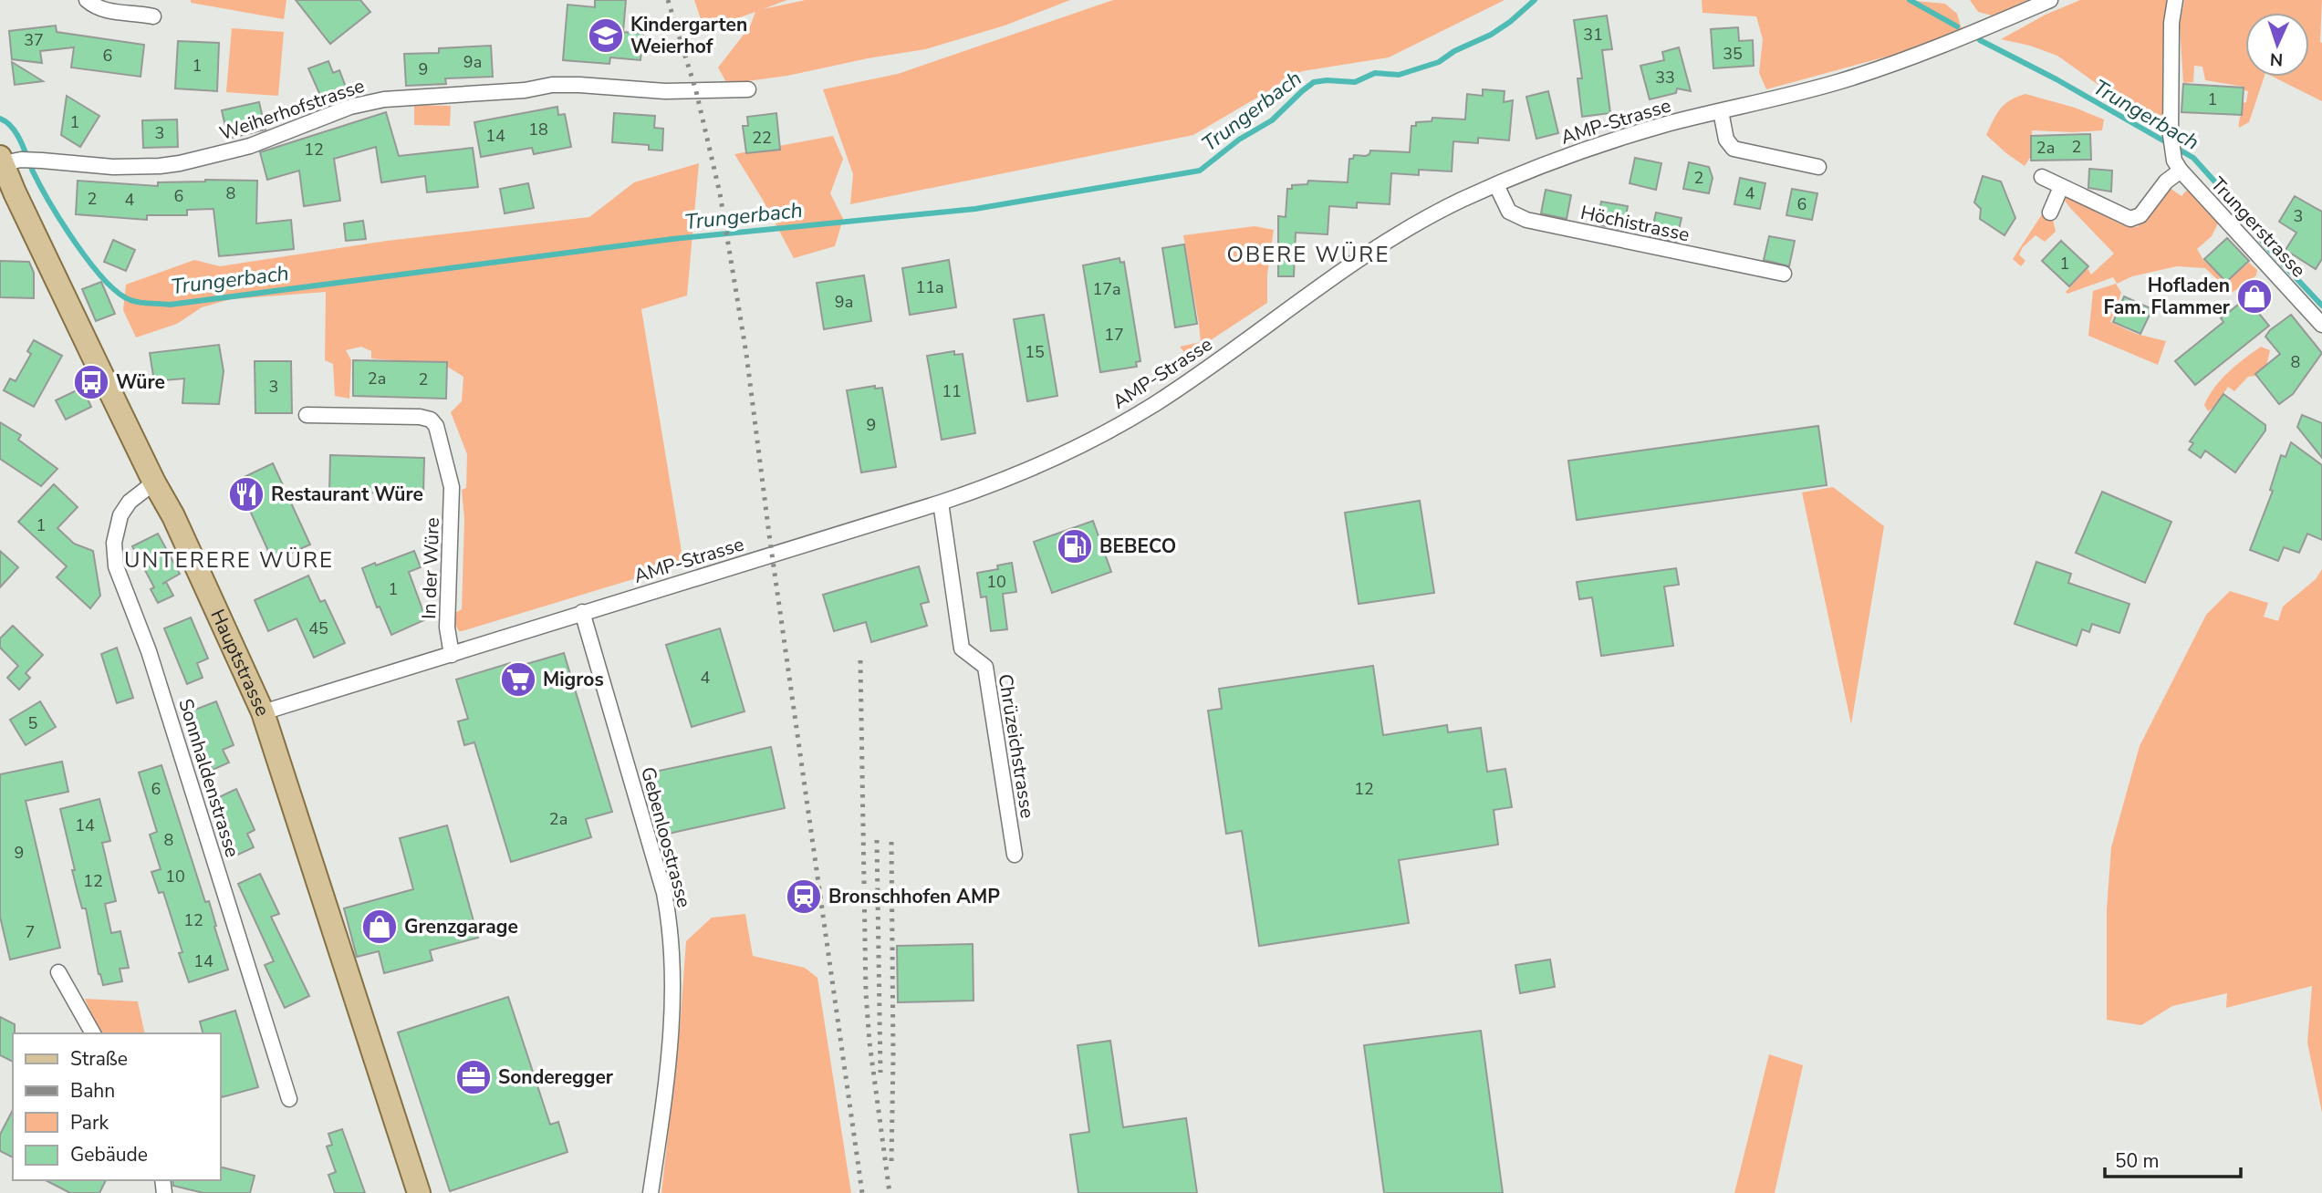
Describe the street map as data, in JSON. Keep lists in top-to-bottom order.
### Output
{
  "streets": {
    "main road": ["Hauptstrasse"],
    "street": [
      "Weiherhofstrasse",
      "AMP-Strasse",
      "Höchistrasse",
      "Trungerstrasse",
      "In der Würe",
      "Chrüzeichstrasse",
      "Sonnhaldenstrasse",
      "Gebenloostrasse"
    ]
  },
  "crossings": [
    ["Weiherhofstrasse", "Hauptstrasse"],
    ["AMP-Strasse", "Höchistrasse"],
    ["AMP-Strasse", "In der Würe"],
    ["AMP-Strasse", "Hauptstrasse"],
    ["AMP-Strasse", "Chrüzeichstrasse"],
    ["AMP-Strasse", "Gebenloostrasse"],
    ["Hauptstrasse", "Sonnhaldenstrasse"]
  ],
  "districts": ["OBERE WÜRE", "UNTERERE WÜRE"],
  "water": ["Trungerbach"],
  "places": {
    "school or university": ["Kindergarten Weierhof"],
    "shop": ["Hofladen Fam. Flammer", "Grenzgarage"],
    "bus stop": ["Würe"],
    "restaurant": ["Restaurant Würe"],
    "fuel station": ["BEBECO"],
    "supermarket": ["Migros"],
    "station": ["Bronschhofen AMP"],
    "office": ["Sonderegger"]
  },
  "house_numbers": [
    "31",
    "37",
    "35",
    "6",
    "9a",
    "1",
    "9",
    "33",
    "1",
    "1",
    "18",
    "3",
    "14",
    "22",
    "2",
    "2a",
    "12",
    "2",
    "8",
    "4",
    "6",
    "2",
    "4",
    "6",
    "3",
    "1",
    "11a",
    "17a",
    "9a",
    "17",
    "15",
    "8",
    "2a",
    "2",
    "3",
    "11",
    "9",
    "1",
    "10",
    "1",
    "45",
    "4",
    "5",
    "6",
    "12",
    "2a",
    "14",
    "8",
    "9",
    "10",
    "12",
    "12",
    "7",
    "14"
  ],
  "legend": [
    "Straße",
    "Bahn",
    "Park",
    "Gebäude"
  ],
  "scale_bar": "50 m",
  "north": "bottom"
}
